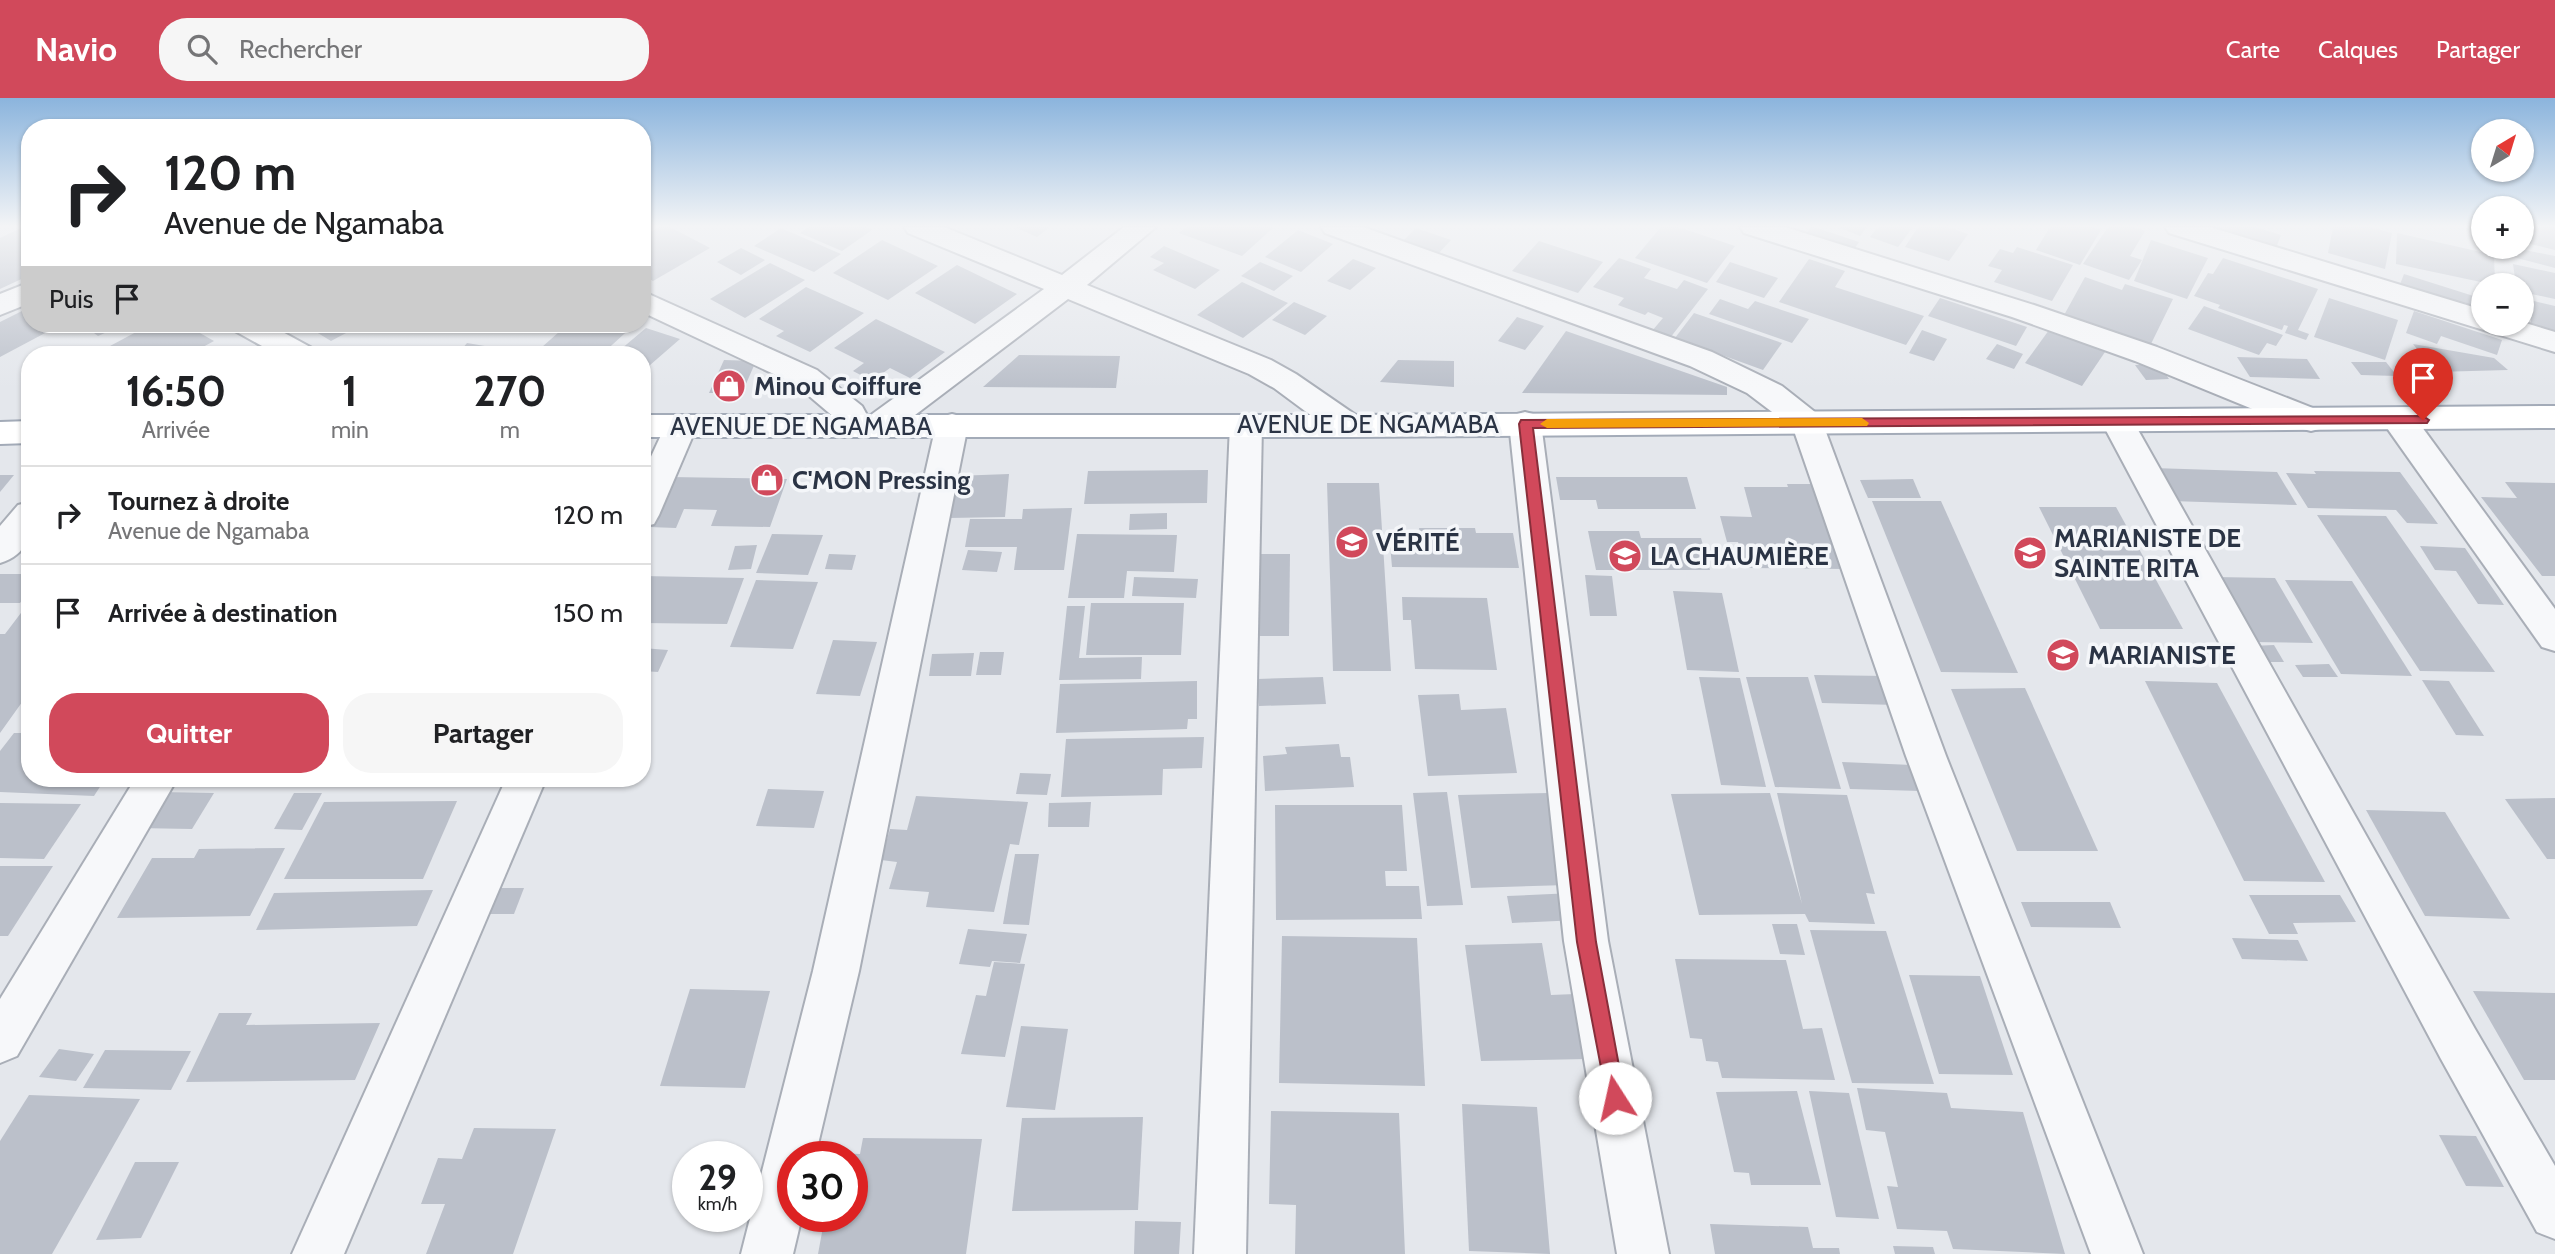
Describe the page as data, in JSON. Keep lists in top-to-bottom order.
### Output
{
  "streets": {
    "main road": ["AVENUE DE NGAMABA"]
  },
  "places": {
    "shop": ["Minou Coiffure", "C'MON Pressing"],
    "school or university": [
      "VÉRITÉ",
      "MARIANISTE DE SAINTE RITA",
      "LA CHAUMIÈRE",
      "MARIANISTE"
    ]
  },
  "north": "top right",
  "page": {
    "header": "Navio",
    "search": "Rechercher",
    "nav": ["Carte", "Calques", "Partager"],
    "map_buttons": ["+", "−"],
    "turn": ["120 m", "Avenue de Ngamaba"],
    "then": "Puis",
    "eta": [
      "16:50",
      "Arrivée",
      "1",
      "min",
      "270",
      "m"
    ],
    "list": [
      {
        "name": "Tournez à droite",
        "note": "Avenue de Ngamaba",
        "value": "120 m"
      },
      {
        "name": "Arrivée à destination",
        "value": "150 m"
      }
    ],
    "buttons": ["Quitter", "Partager"],
    "speed": "29 km/h",
    "limit": "30"
  }
}
